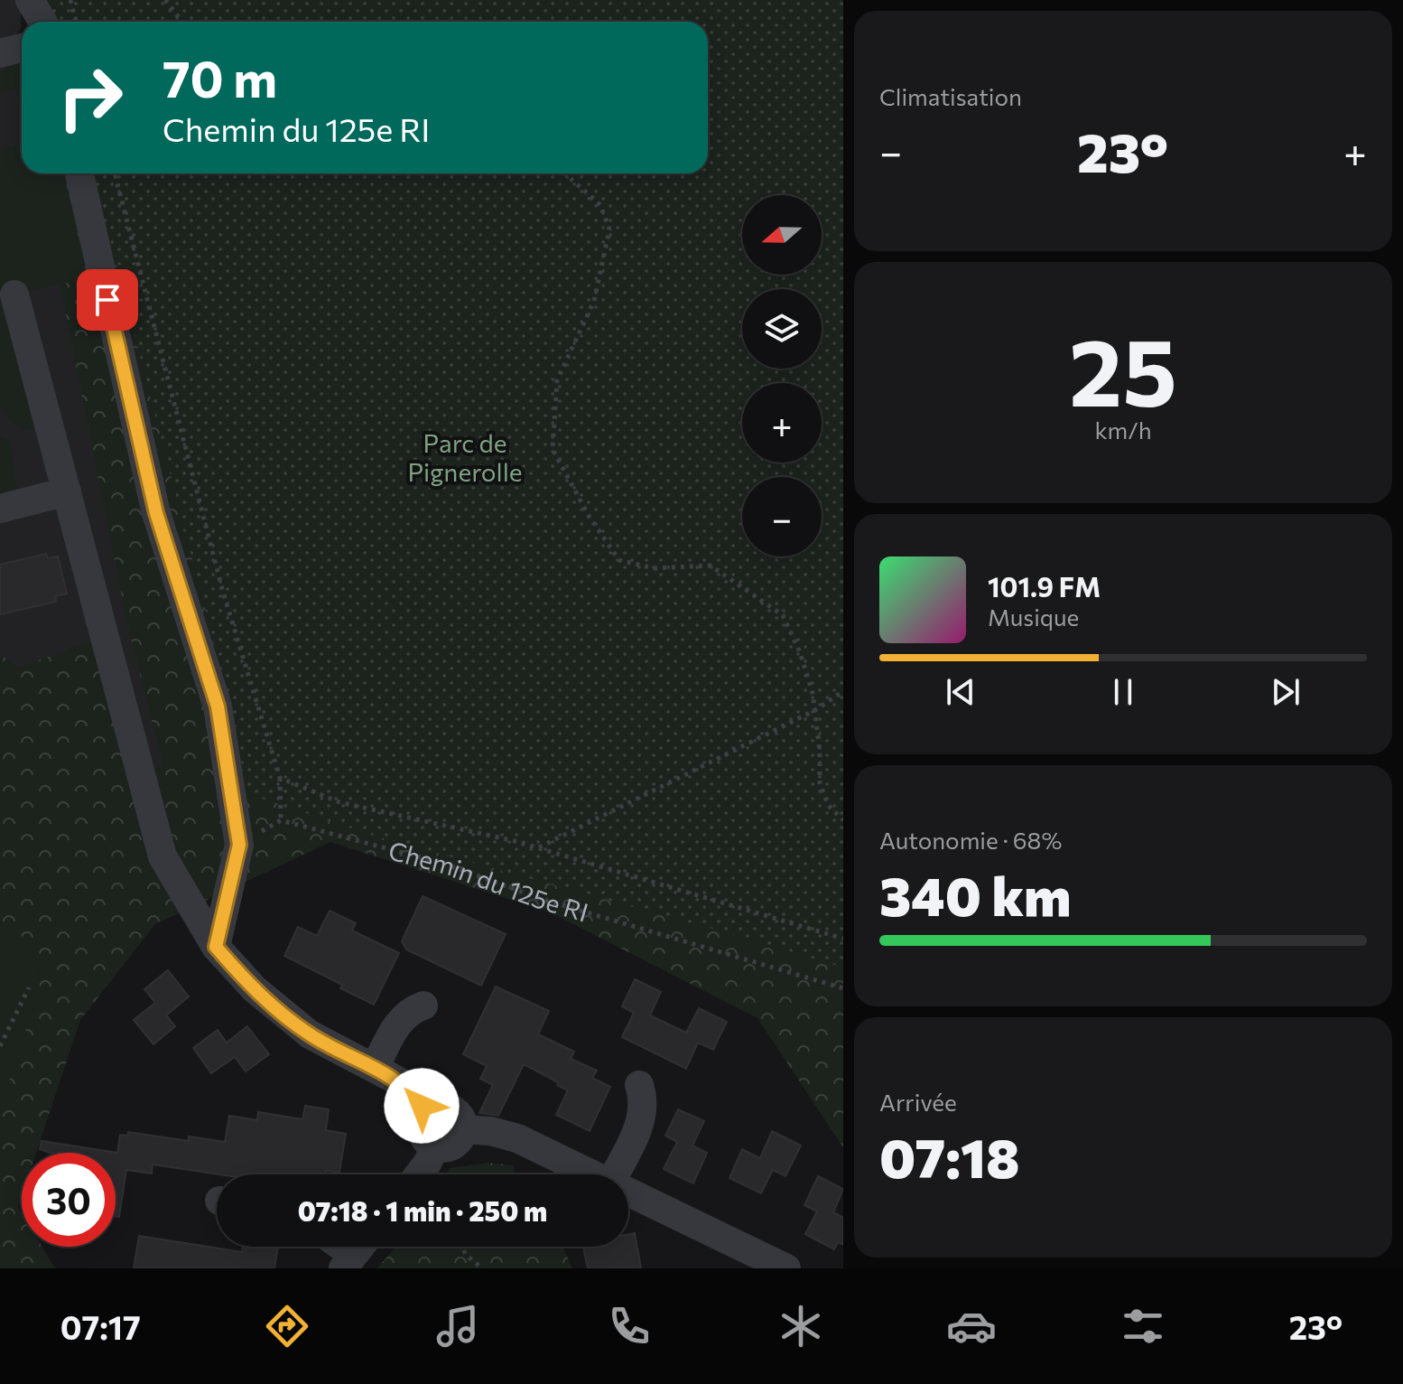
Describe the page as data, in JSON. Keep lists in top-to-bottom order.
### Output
{
  "streets": {
    "path": ["Chemin du 125e RI"]
  },
  "parks": ["Parc de Pignerolle"],
  "north": "left",
  "page": {
    "tile": [
      "Climatisation",
      ["25", "km/h"],
      ["Autonomie · 68%", "340 km"],
      ["Arrivée", "07:18"]
    ],
    "turn": ["70 m", "Chemin du 125e RI"],
    "heat": ["−", "23°", "+"],
    "map_buttons": ["+", "−"],
    "song": ["101.9 FM", "Musique"],
    "limit": "30",
    "trip": "07:18 · 1 min · 250 m",
    "tabs": ["07:17", "23°"]
  }
}
